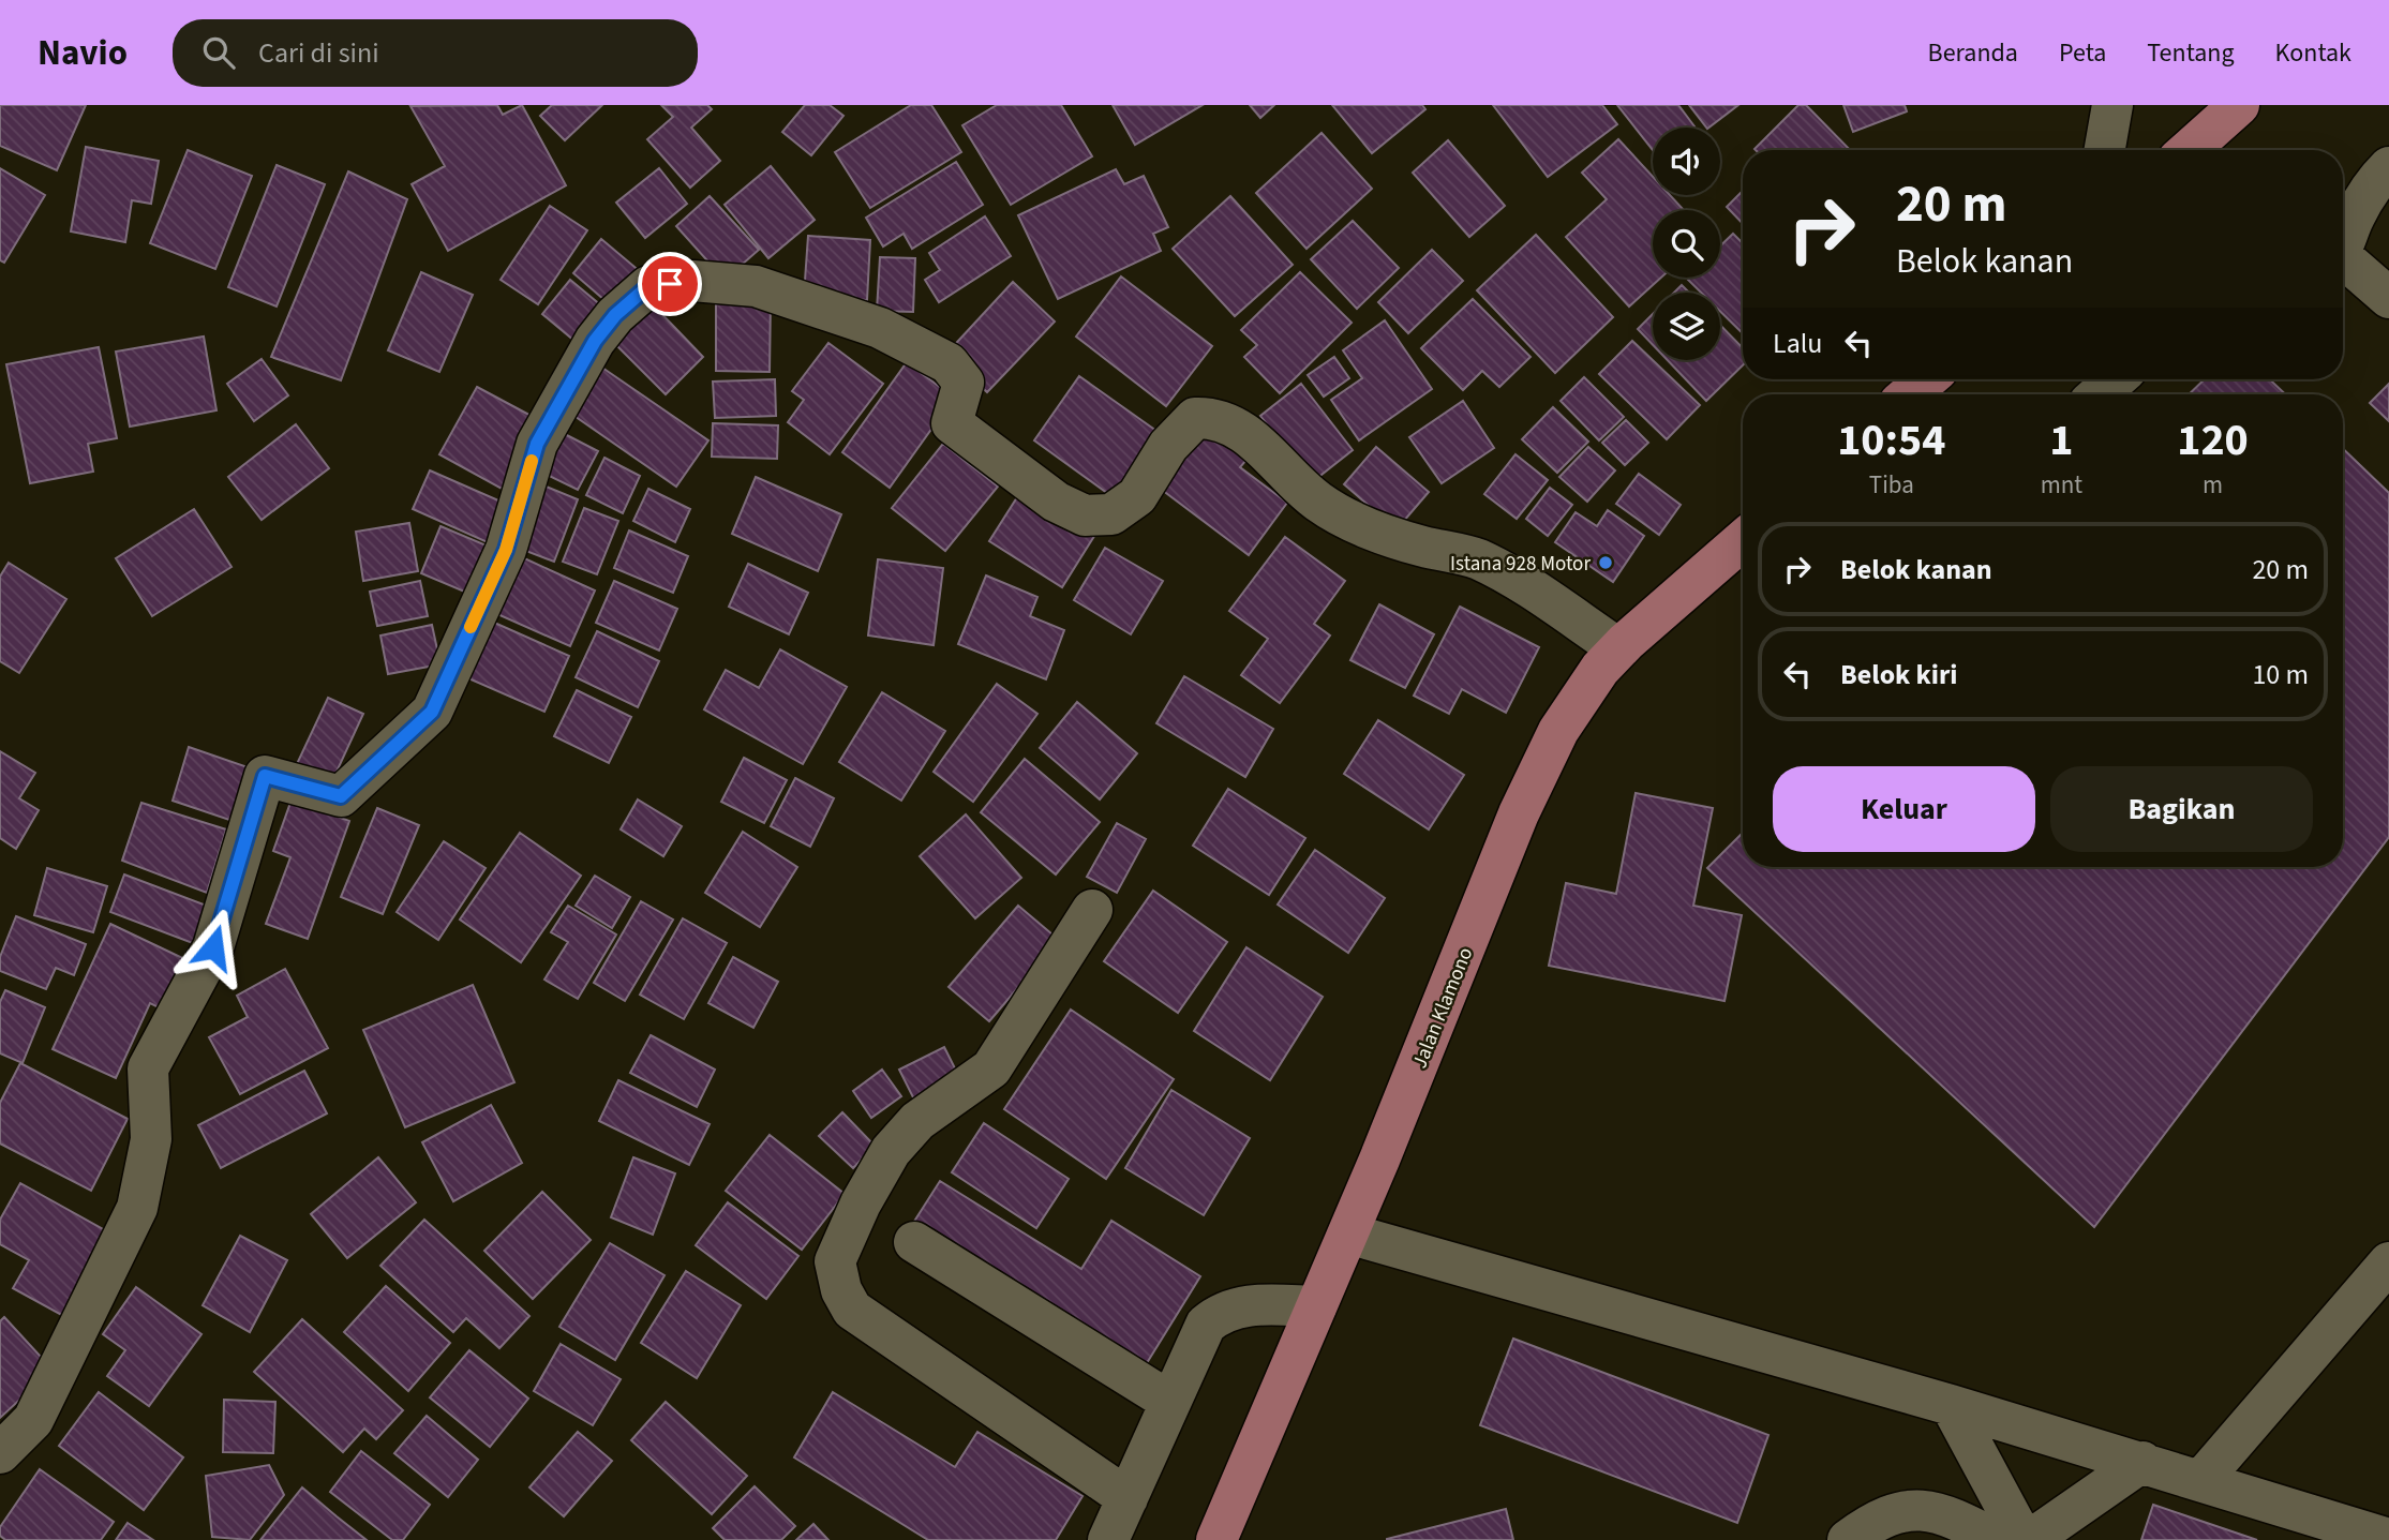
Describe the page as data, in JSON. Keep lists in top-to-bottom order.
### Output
{
  "streets": {
    "main road": ["Jalan Klamono"]
  },
  "places": ["Istana 928 Motor"],
  "page": {
    "header": "Navio",
    "search": "Cari di sini",
    "nav": [
      "Beranda",
      "Peta",
      "Tentang",
      "Kontak"
    ],
    "turn": ["20 m", "Belok kanan"],
    "then": "Lalu",
    "eta": [
      "10:54",
      "Tiba",
      "1",
      "mnt",
      "120",
      "m"
    ],
    "list": [
      {
        "name": "Belok kanan",
        "value": "20 m"
      },
      {
        "name": "Belok kiri",
        "value": "10 m"
      }
    ],
    "buttons": ["Keluar", "Bagikan"]
  }
}
